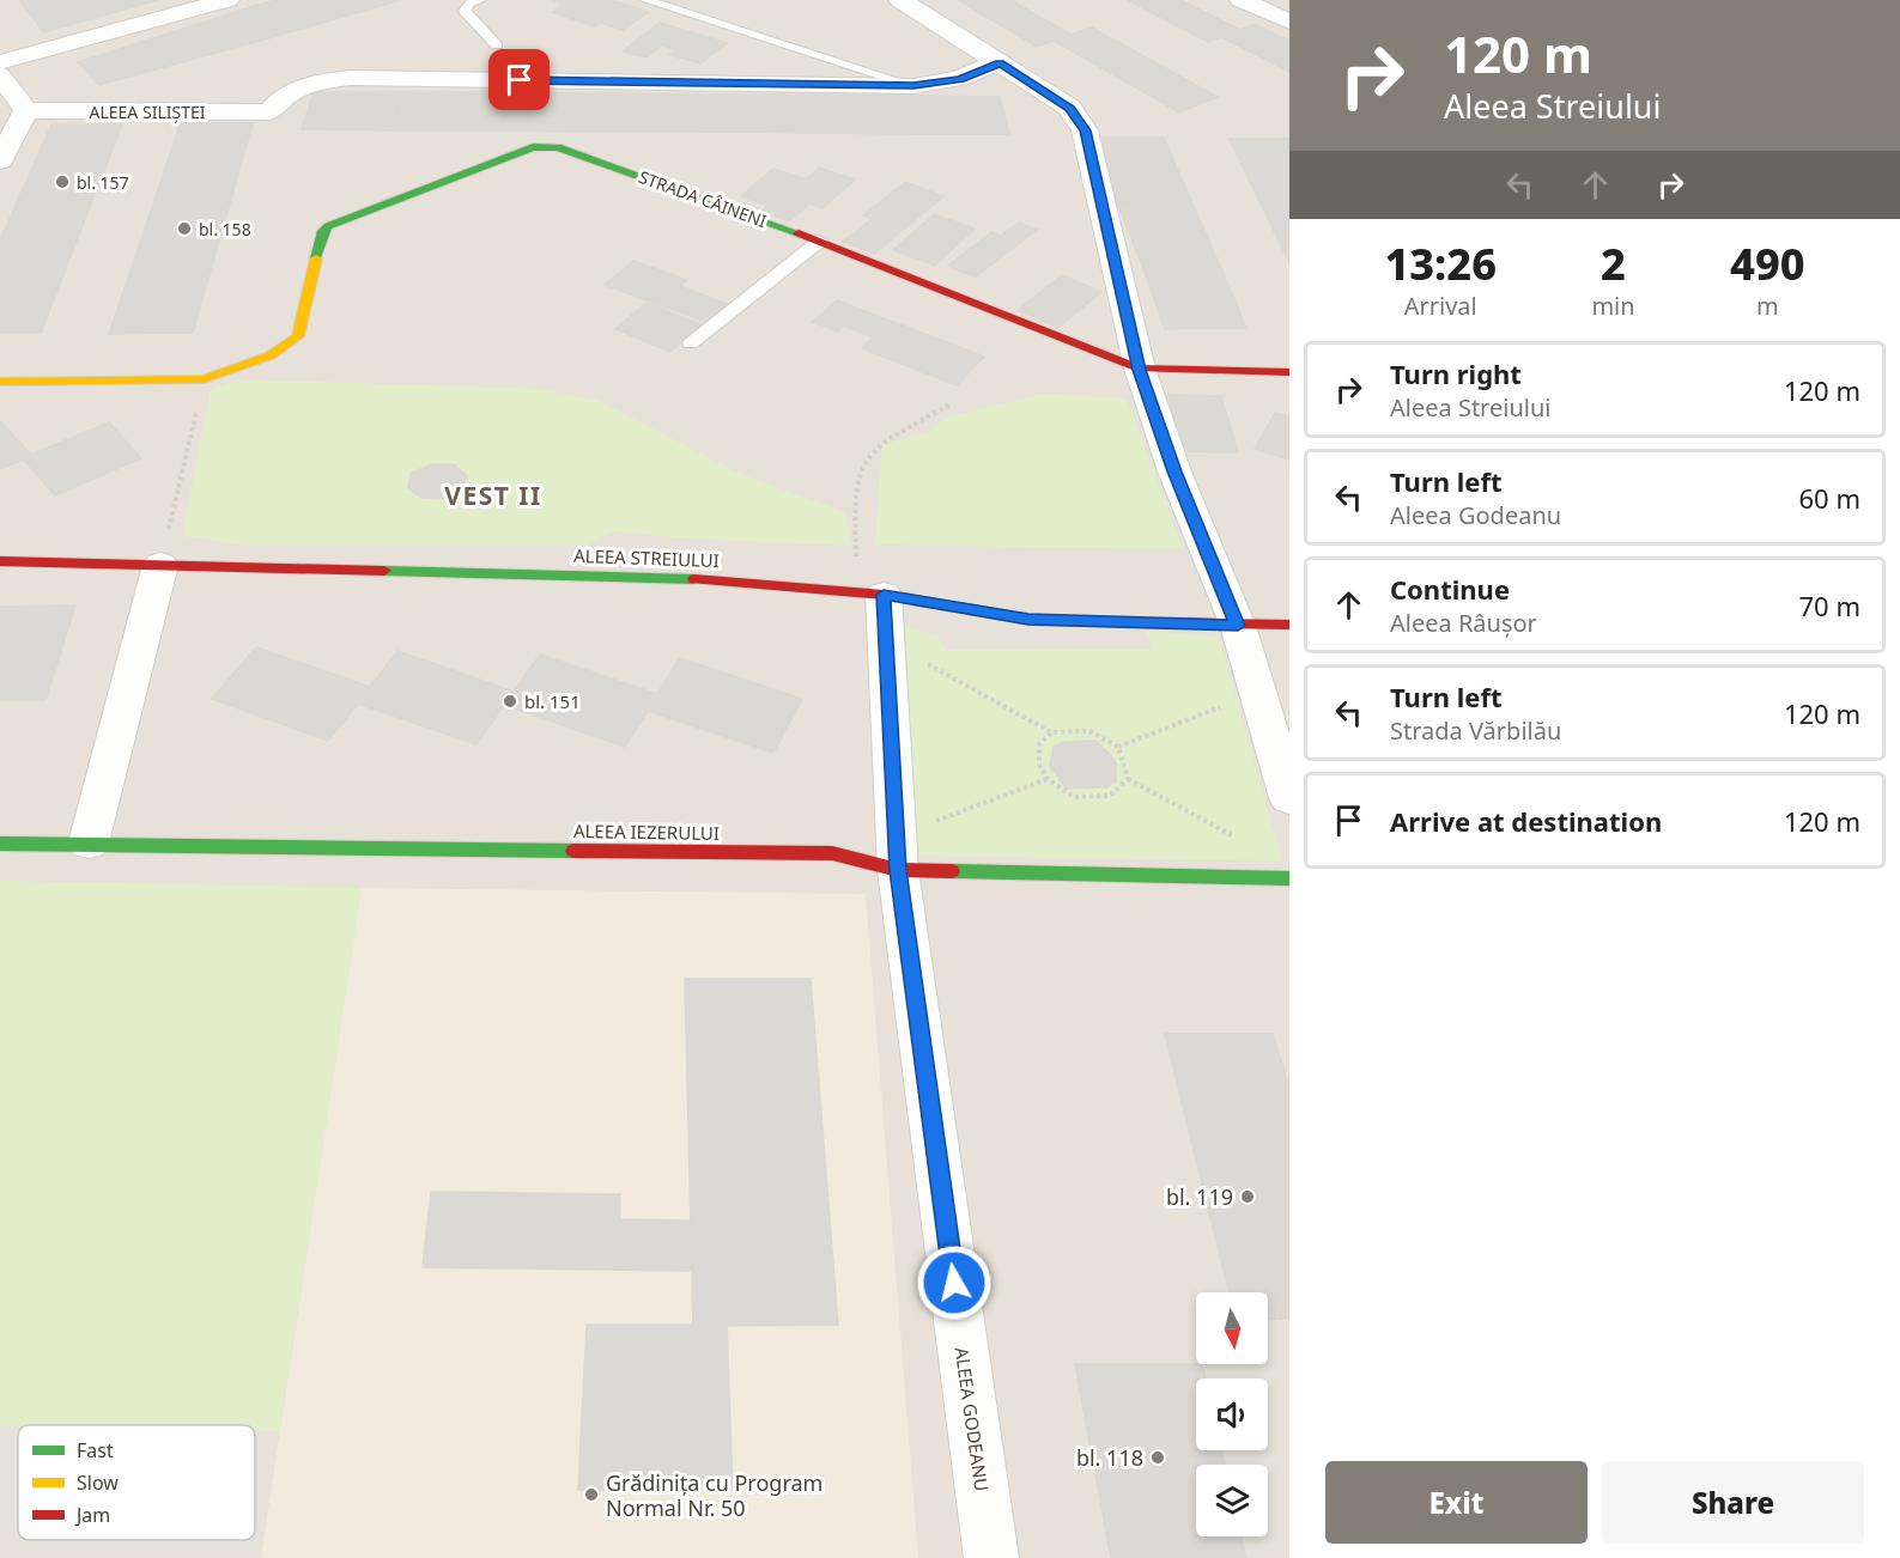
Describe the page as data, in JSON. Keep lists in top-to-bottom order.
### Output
{
  "streets": {
    "street": [
      "ALEEA SILIȘTEI",
      "STRADA CÂINENI",
      "ALEEA STREIULUI",
      "ALEEA IEZERULUI",
      "ALEEA GODEANU"
    ]
  },
  "crossings": [
    ["ALEEA STREIULUI", "ALEEA GODEANU"],
    ["ALEEA IEZERULUI", "ALEEA GODEANU"]
  ],
  "districts": ["VEST II"],
  "places": [
    "bl. 157",
    "bl. 158",
    "bl. 151",
    "bl. 119",
    "bl. 118",
    "Grădinița cu Program Normal Nr. 50"
  ],
  "legend": ["Fast", "Slow", "Jam"],
  "north": "bottom",
  "page": {
    "turn": ["120 m", "Aleea Streiului"],
    "eta": [
      "13:26",
      "Arrival",
      "2",
      "min",
      "490",
      "m"
    ],
    "list": [
      {
        "name": "Turn right",
        "note": "Aleea Streiului",
        "value": "120 m"
      },
      {
        "name": "Turn left",
        "note": "Aleea Godeanu",
        "value": "60 m"
      },
      {
        "name": "Continue",
        "note": "Aleea Râușor",
        "value": "70 m"
      },
      {
        "name": "Turn left",
        "note": "Strada Vărbilău",
        "value": "120 m"
      },
      {
        "name": "Arrive at destination",
        "value": "120 m"
      }
    ],
    "buttons": ["Exit", "Share"]
  }
}
